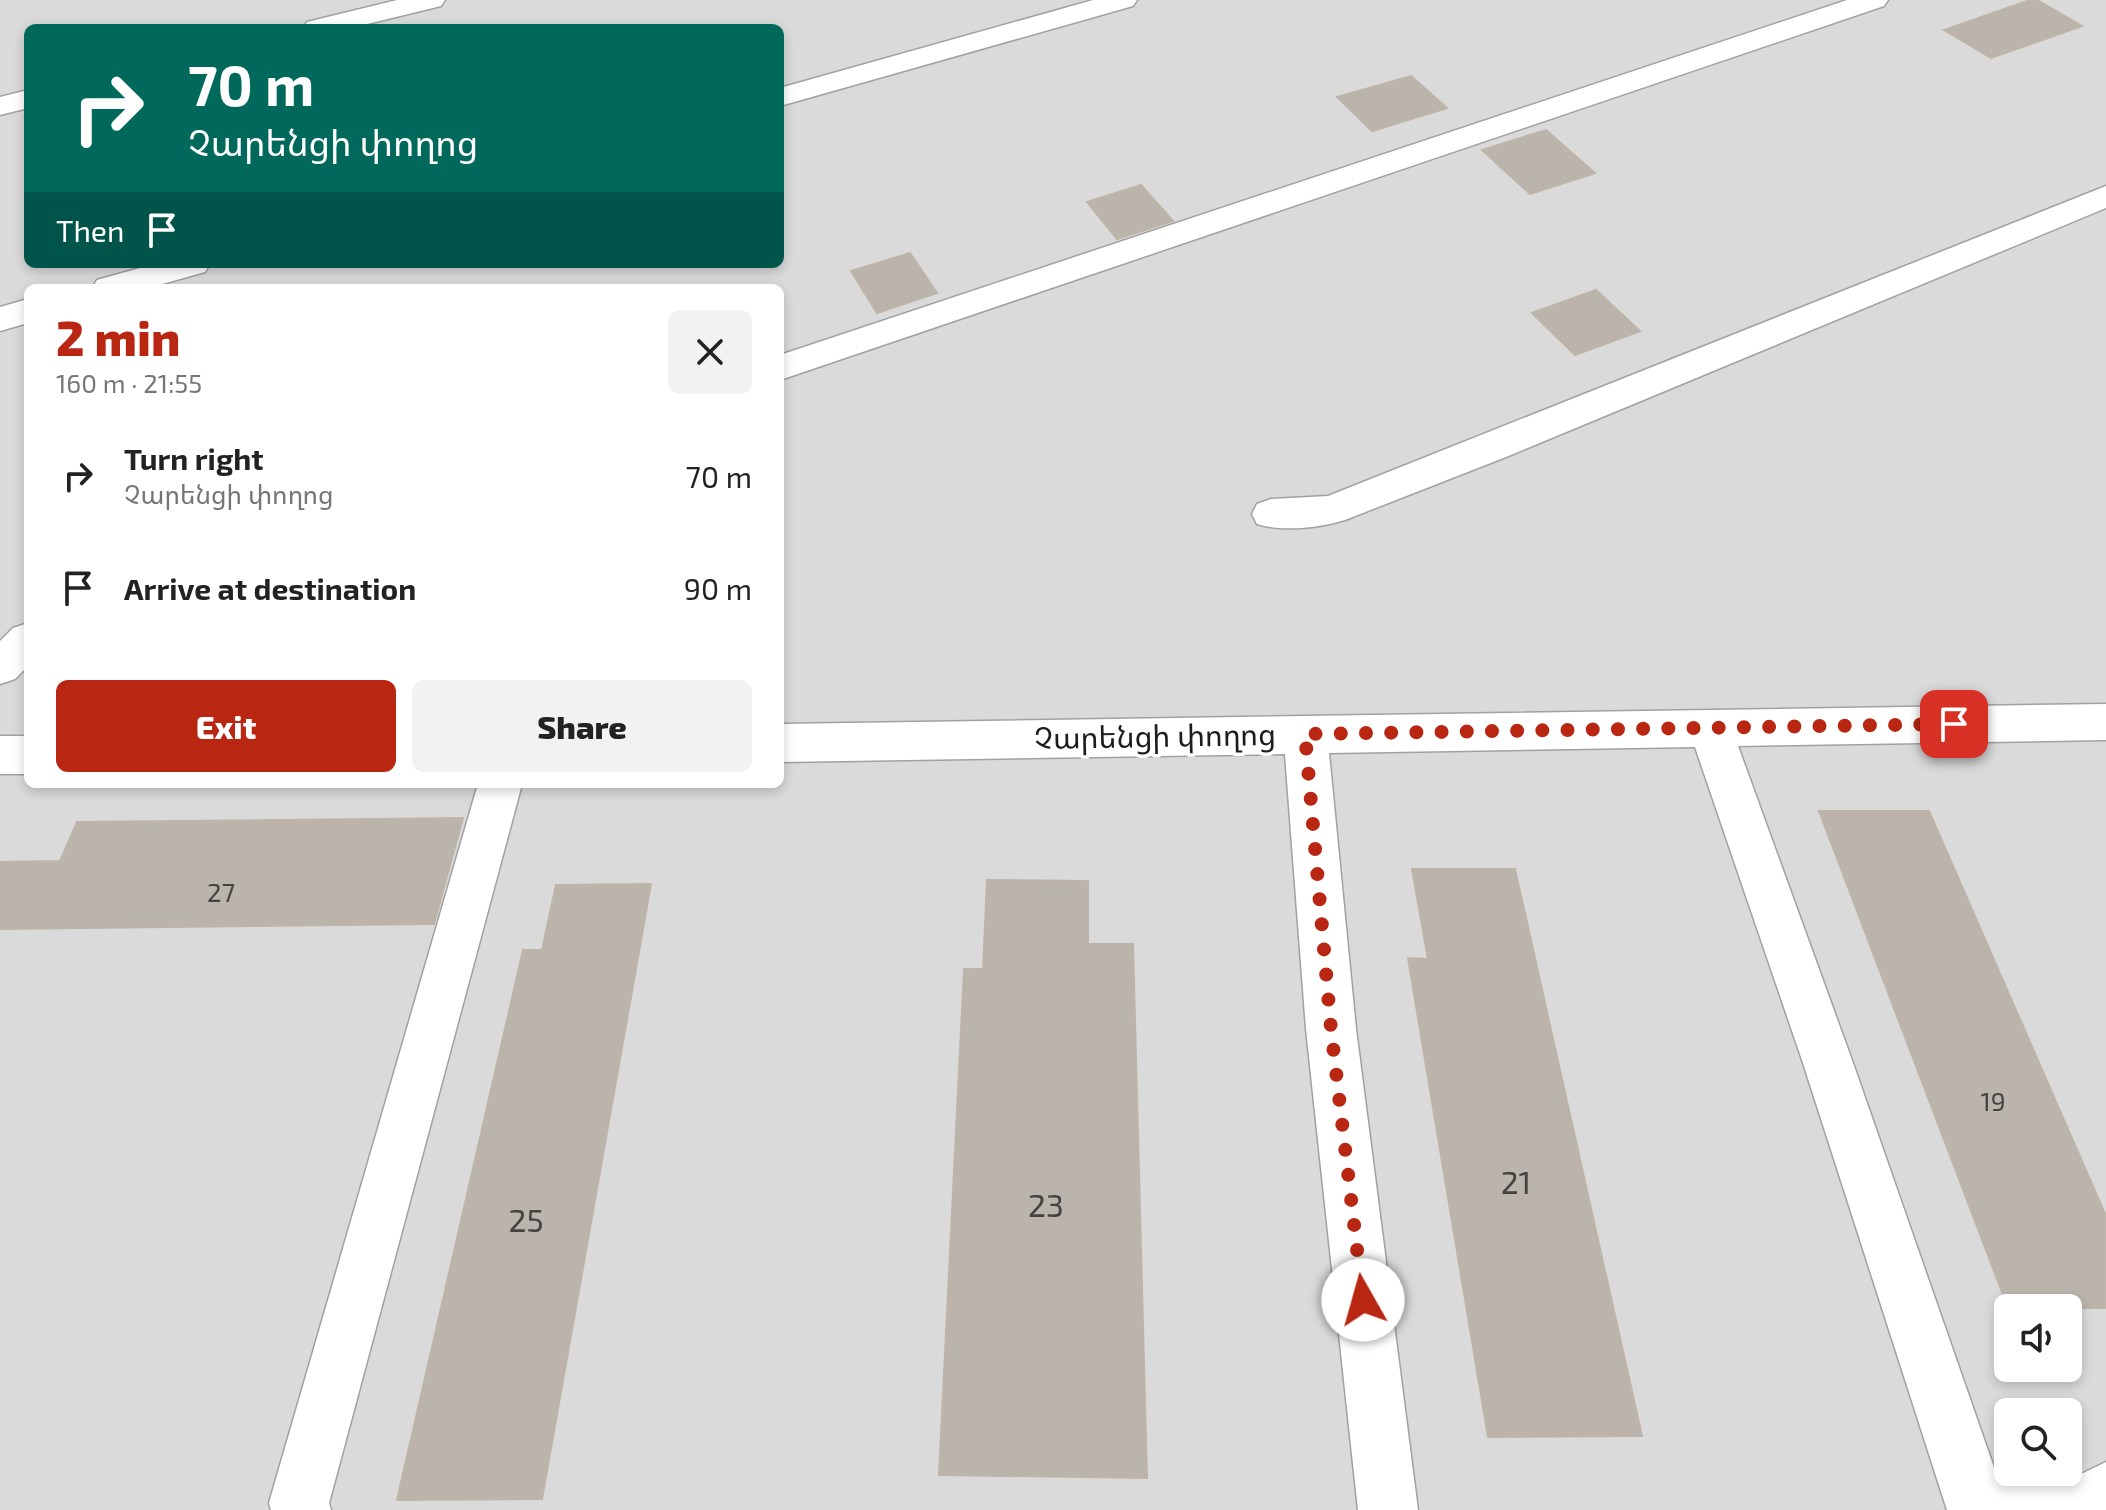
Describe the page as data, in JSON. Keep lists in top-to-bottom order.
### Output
{
  "streets": {
    "street": ["Չարենցի փողոց"]
  },
  "house_numbers": [
    "27",
    "19",
    "21",
    "23",
    "25"
  ],
  "page": {
    "turn": ["70 m", "Չարենցի փողոց"],
    "then": "Then",
    "heading": ["2 min", "160 m · 21:55"],
    "list": [
      {
        "name": "Turn right",
        "note": "Չարենցի փողոց",
        "value": "70 m"
      },
      {
        "name": "Arrive at destination",
        "value": "90 m"
      }
    ],
    "buttons": ["Exit", "Share"]
  }
}
